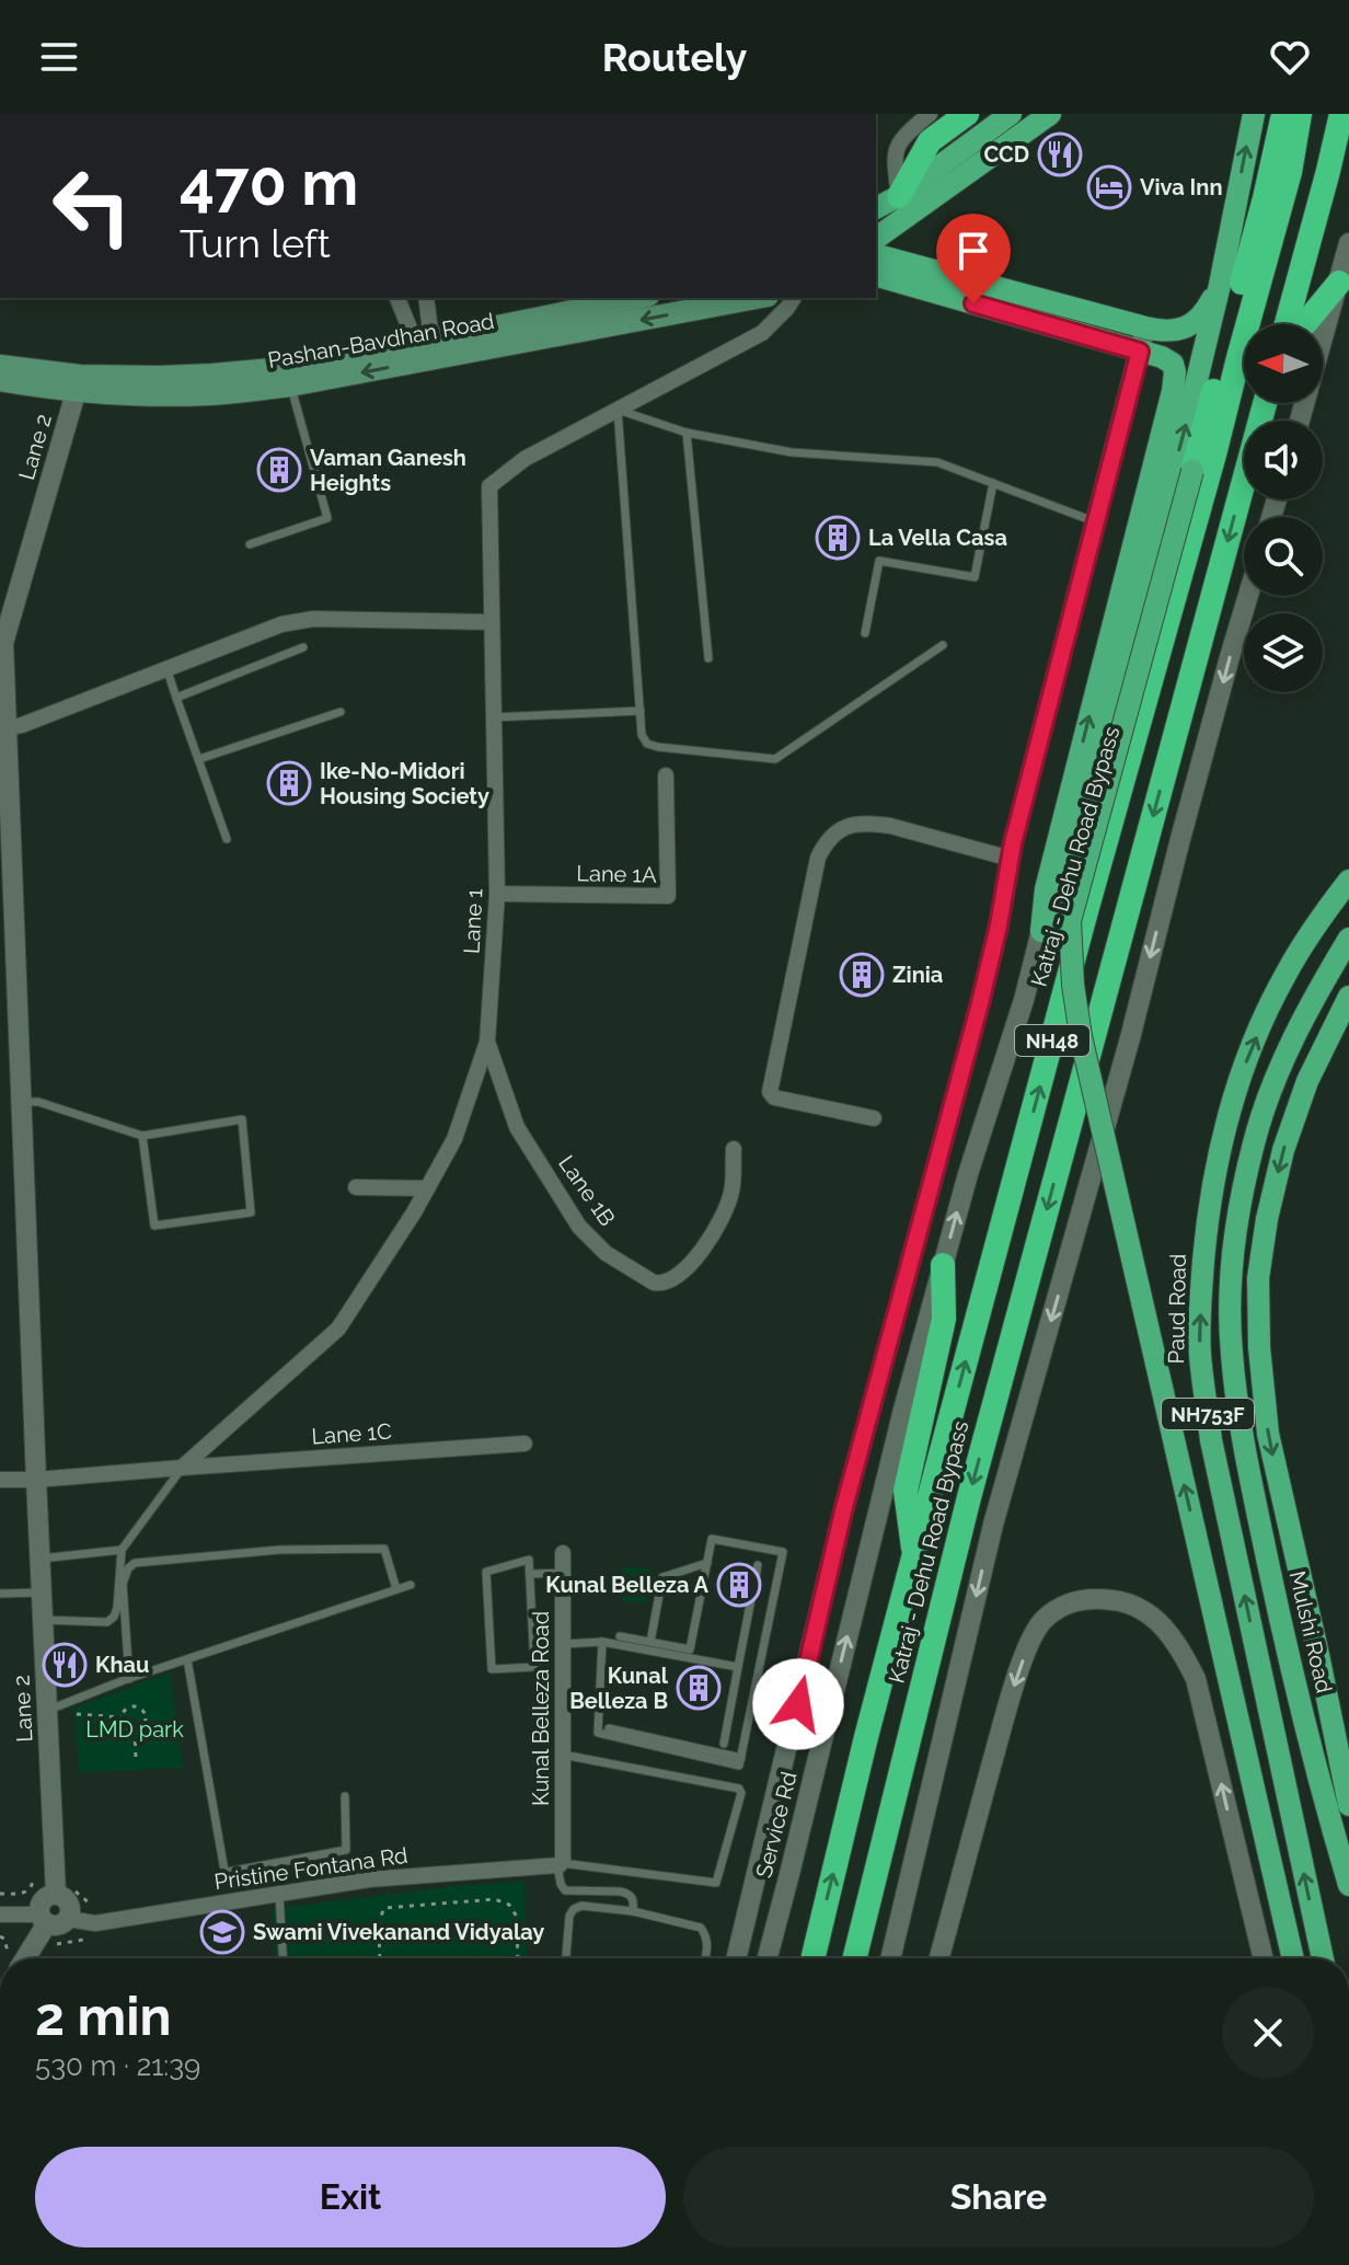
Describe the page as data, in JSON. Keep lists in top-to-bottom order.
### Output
{
  "streets": {
    "highway": ["Katraj - Dehu Road Bypass", "NH48"],
    "main road": [
      "Pashan-Bavdhan Road",
      "Paud Road",
      "NH753F",
      "Mulshi Road"
    ],
    "street": [
      "Lane 2",
      "Lane 1A",
      "Lane 1",
      "Lane 1B",
      "Lane 1C",
      "Kunal Belleza Road",
      "Service Rd",
      "Pristine Fontana Rd"
    ]
  },
  "crossings": [
    ["Pashan-Bavdhan Road", "Lane 2"],
    ["Lane 2", "Pristine Fontana Rd"],
    ["Lane 1A", "Lane 1"],
    ["Lane 1", "Lane 1B"],
    ["Lane 1", "Lane 1C"],
    ["Kunal Belleza Road", "Pristine Fontana Rd"]
  ],
  "parks": ["LMD park"],
  "places": {
    "restaurant": ["CCD", "Khau"],
    "hotel": ["Viva Inn"],
    "building": [
      "Vaman Ganesh Heights",
      "La Vella Casa",
      "Ike-No-Midori Housing Society",
      "Zinia",
      "Kunal Belleza A",
      "Kunal Belleza B"
    ],
    "school or university": ["Swami Vivekanand Vidyalay"]
  },
  "north": "left",
  "page": {
    "header": "Routely",
    "turn": ["470 m", "Turn left"],
    "heading": ["2 min", "530 m · 21:39"],
    "buttons": ["Exit", "Share"]
  }
}
